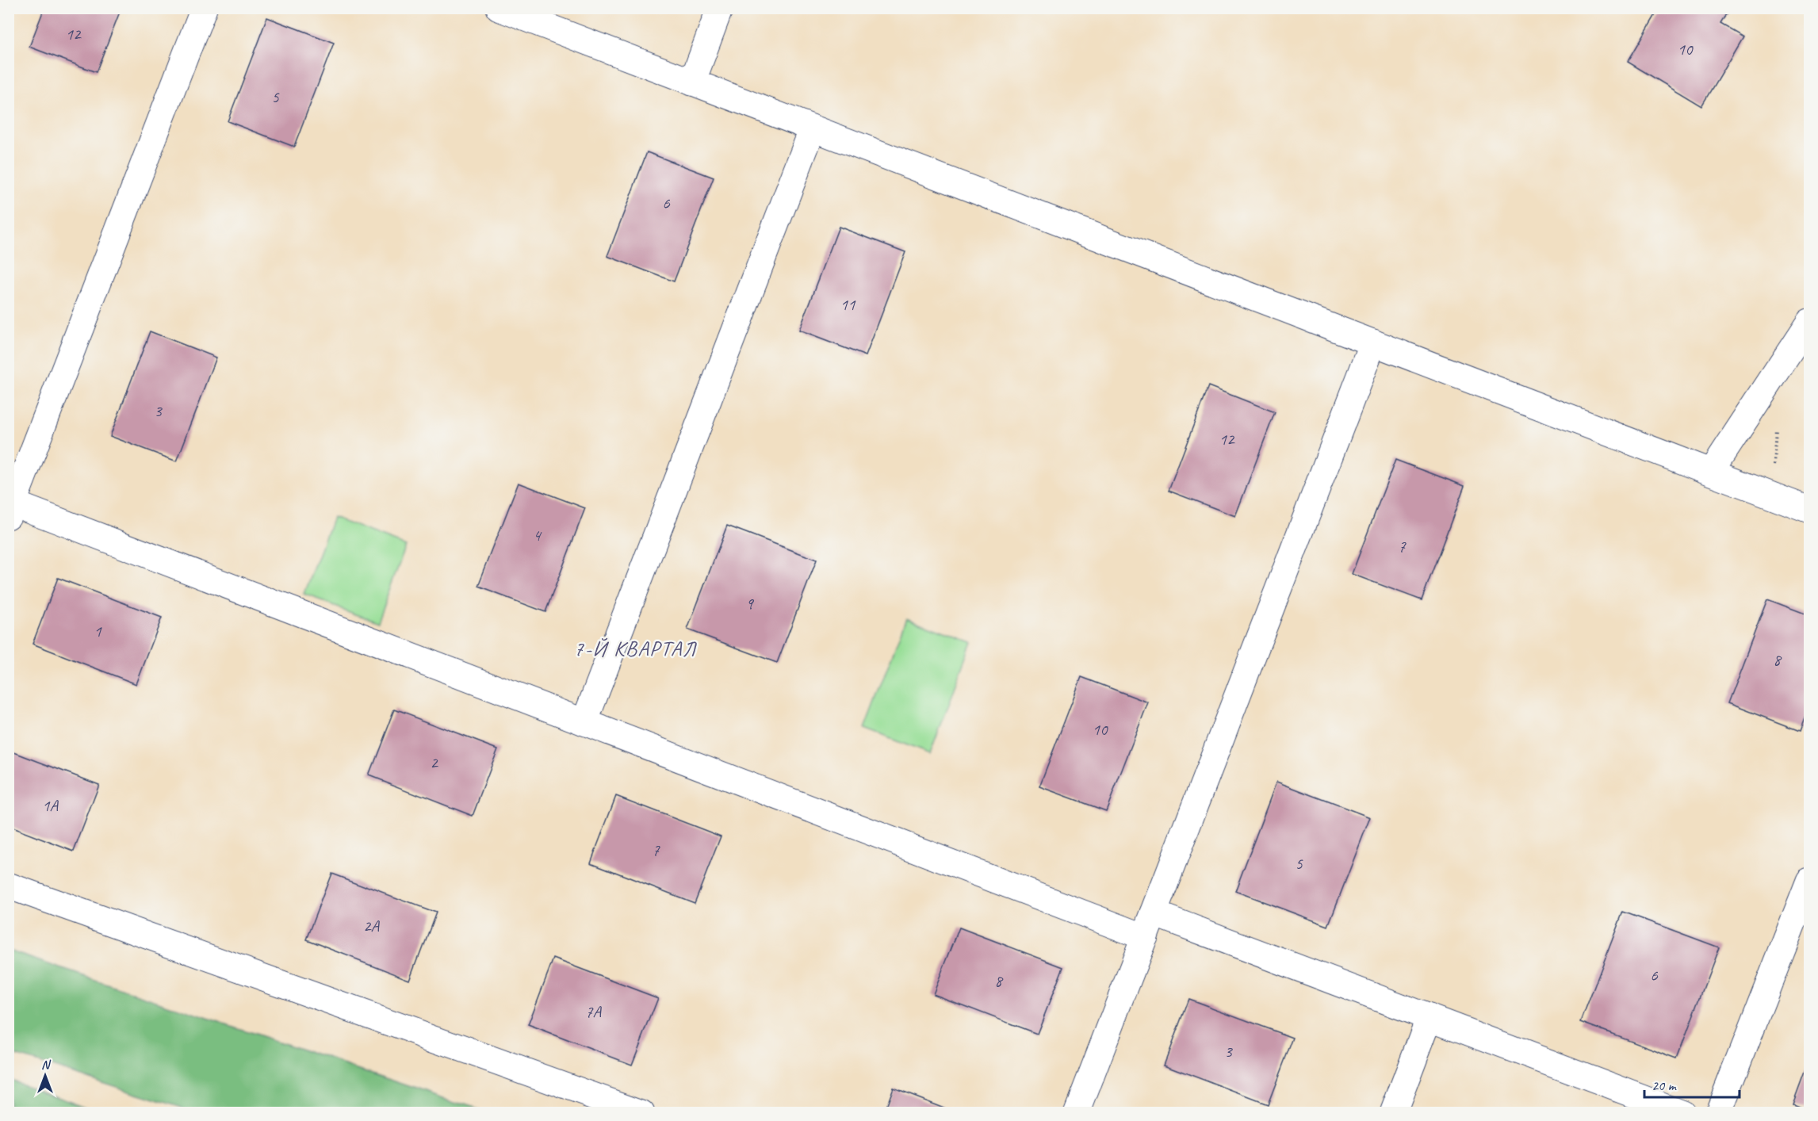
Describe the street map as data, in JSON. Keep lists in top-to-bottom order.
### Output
{
  "districts": ["7-Й КВАРТАЛ"],
  "house_numbers": [
    "12",
    "10",
    "5",
    "6",
    "11",
    "3",
    "12",
    "4",
    "7",
    "9",
    "1",
    "8",
    "10",
    "2",
    "1А",
    "7",
    "5",
    "2А",
    "6",
    "8",
    "7А",
    "3"
  ],
  "scale_bar": "20 m",
  "north": "top"
}
